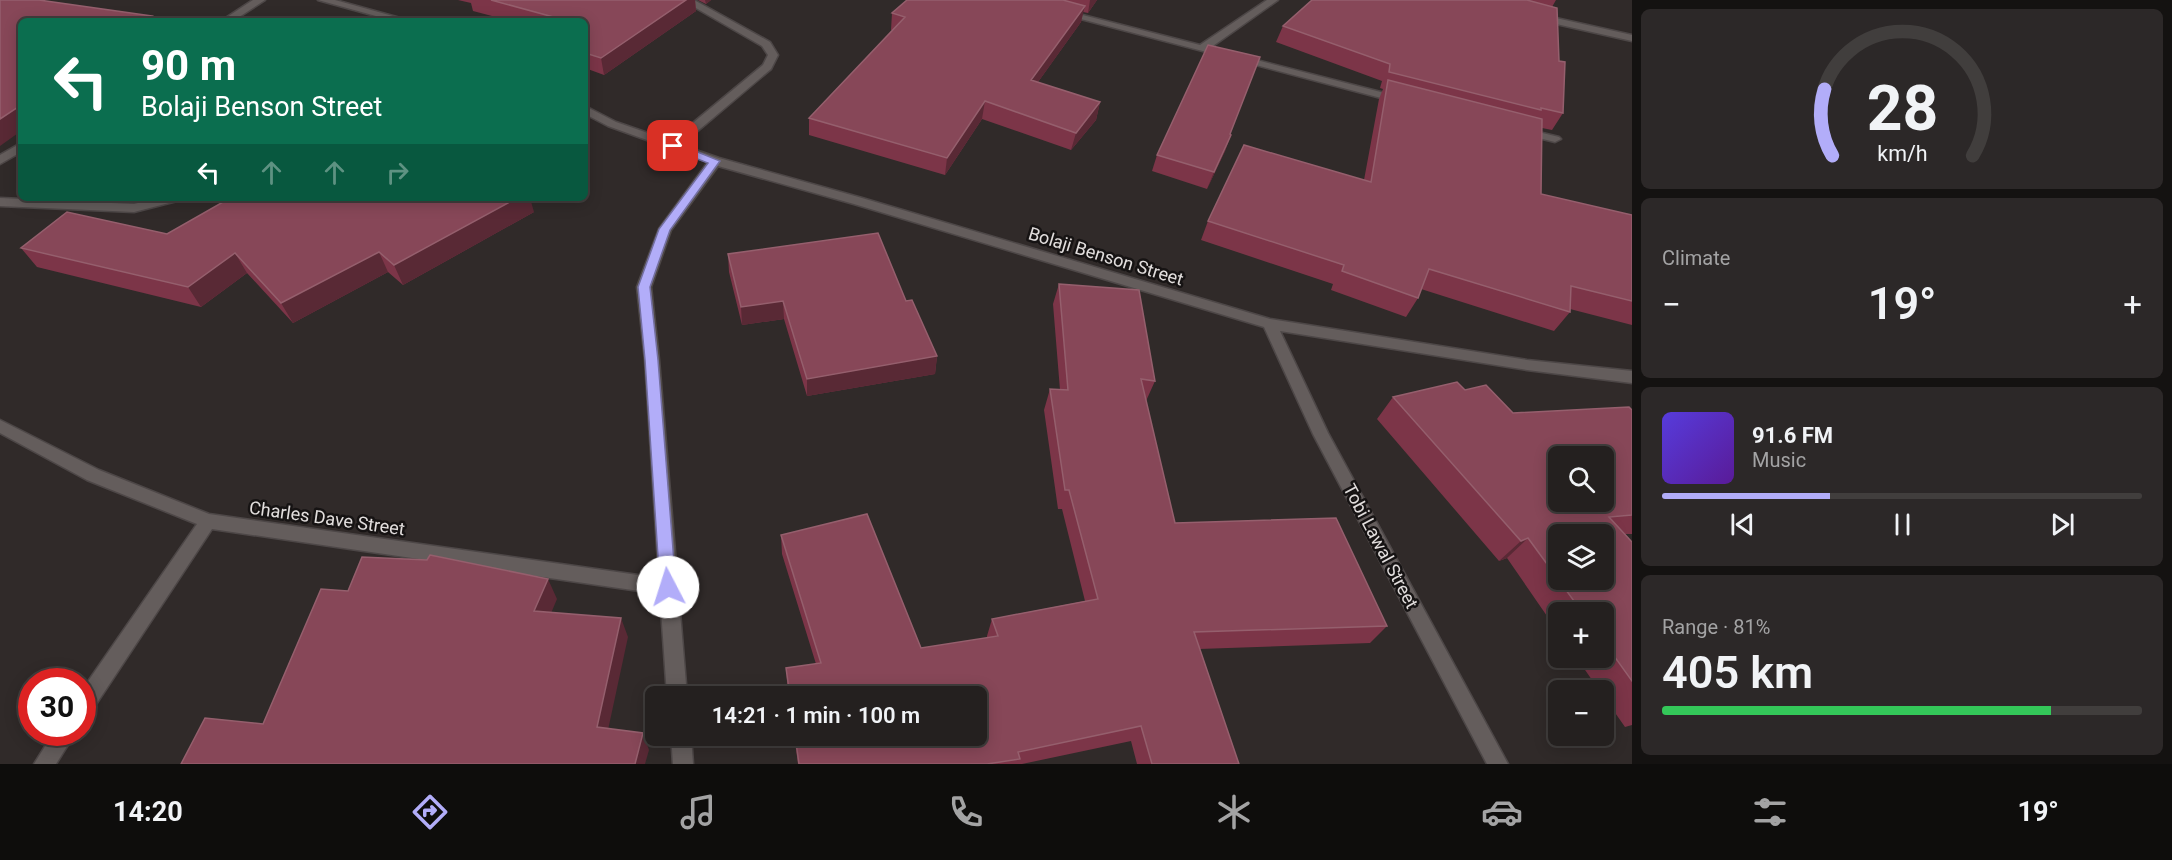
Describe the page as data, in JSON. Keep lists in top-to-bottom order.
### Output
{
  "streets": {
    "street": ["Bolaji Benson Street", "Charles Dave Street", "Tobi Lawal Street"]
  },
  "crossings": [
    ["Bolaji Benson Street", "Tobi Lawal Street"]
  ],
  "page": {
    "turn": ["90 m", "Bolaji Benson Street"],
    "tile": [
      "Climate",
      ["Range · 81%", "405 km"]
    ],
    "heat": ["−", "19°", "+"],
    "song": ["91.6 FM", "Music"],
    "map_buttons": ["+", "−"],
    "limit": "30",
    "trip": "14:21 · 1 min · 100 m",
    "tabs": ["14:20", "19°"],
    "gauge": ["28", "km/h"]
  }
}
